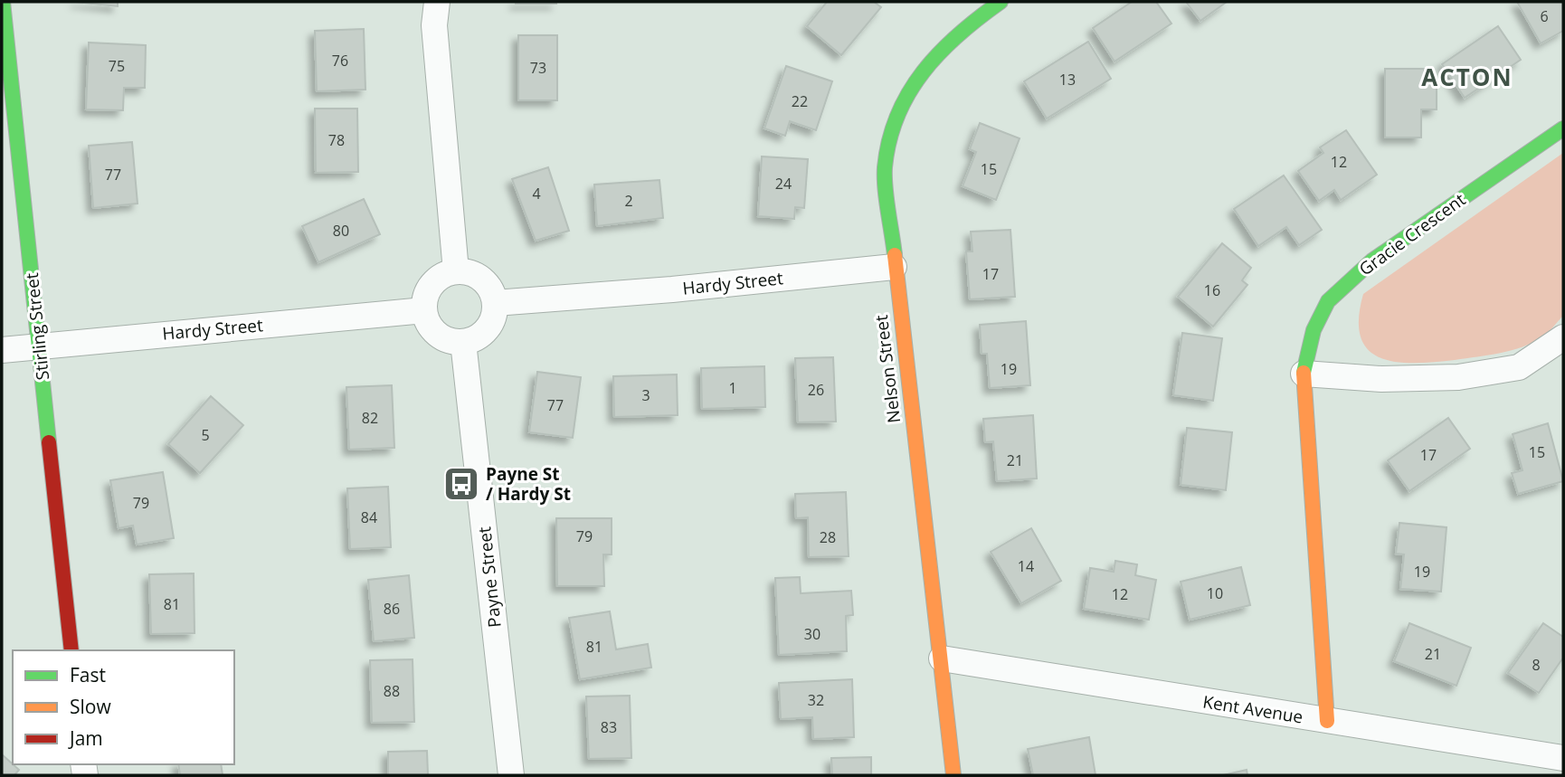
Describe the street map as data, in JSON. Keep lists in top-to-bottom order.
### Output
{
  "streets": {
    "street": [
      "Gracie Crescent",
      "Hardy Street",
      "Stirling Street",
      "Nelson Street",
      "Payne Street",
      "Kent Avenue"
    ]
  },
  "crossings": [
    ["Gracie Crescent", "Kent Avenue"],
    ["Hardy Street", "Stirling Street"],
    ["Hardy Street", "Nelson Street"],
    ["Hardy Street", "Payne Street"],
    ["Nelson Street", "Kent Avenue"]
  ],
  "districts": ["ACTON"],
  "places": {
    "bus stop": ["Payne St / Hardy St"]
  },
  "house_numbers": [
    "6",
    "76",
    "75",
    "73",
    "13",
    "22",
    "78",
    "12",
    "15",
    "77",
    "24",
    "4",
    "2",
    "80",
    "17",
    "16",
    "19",
    "1",
    "26",
    "3",
    "77",
    "82",
    "5",
    "15",
    "17",
    "21",
    "79",
    "84",
    "79",
    "28",
    "14",
    "19",
    "10",
    "12",
    "81",
    "86",
    "30",
    "81",
    "21",
    "8",
    "88",
    "32",
    "83"
  ],
  "legend": ["Fast", "Slow", "Jam"]
}
